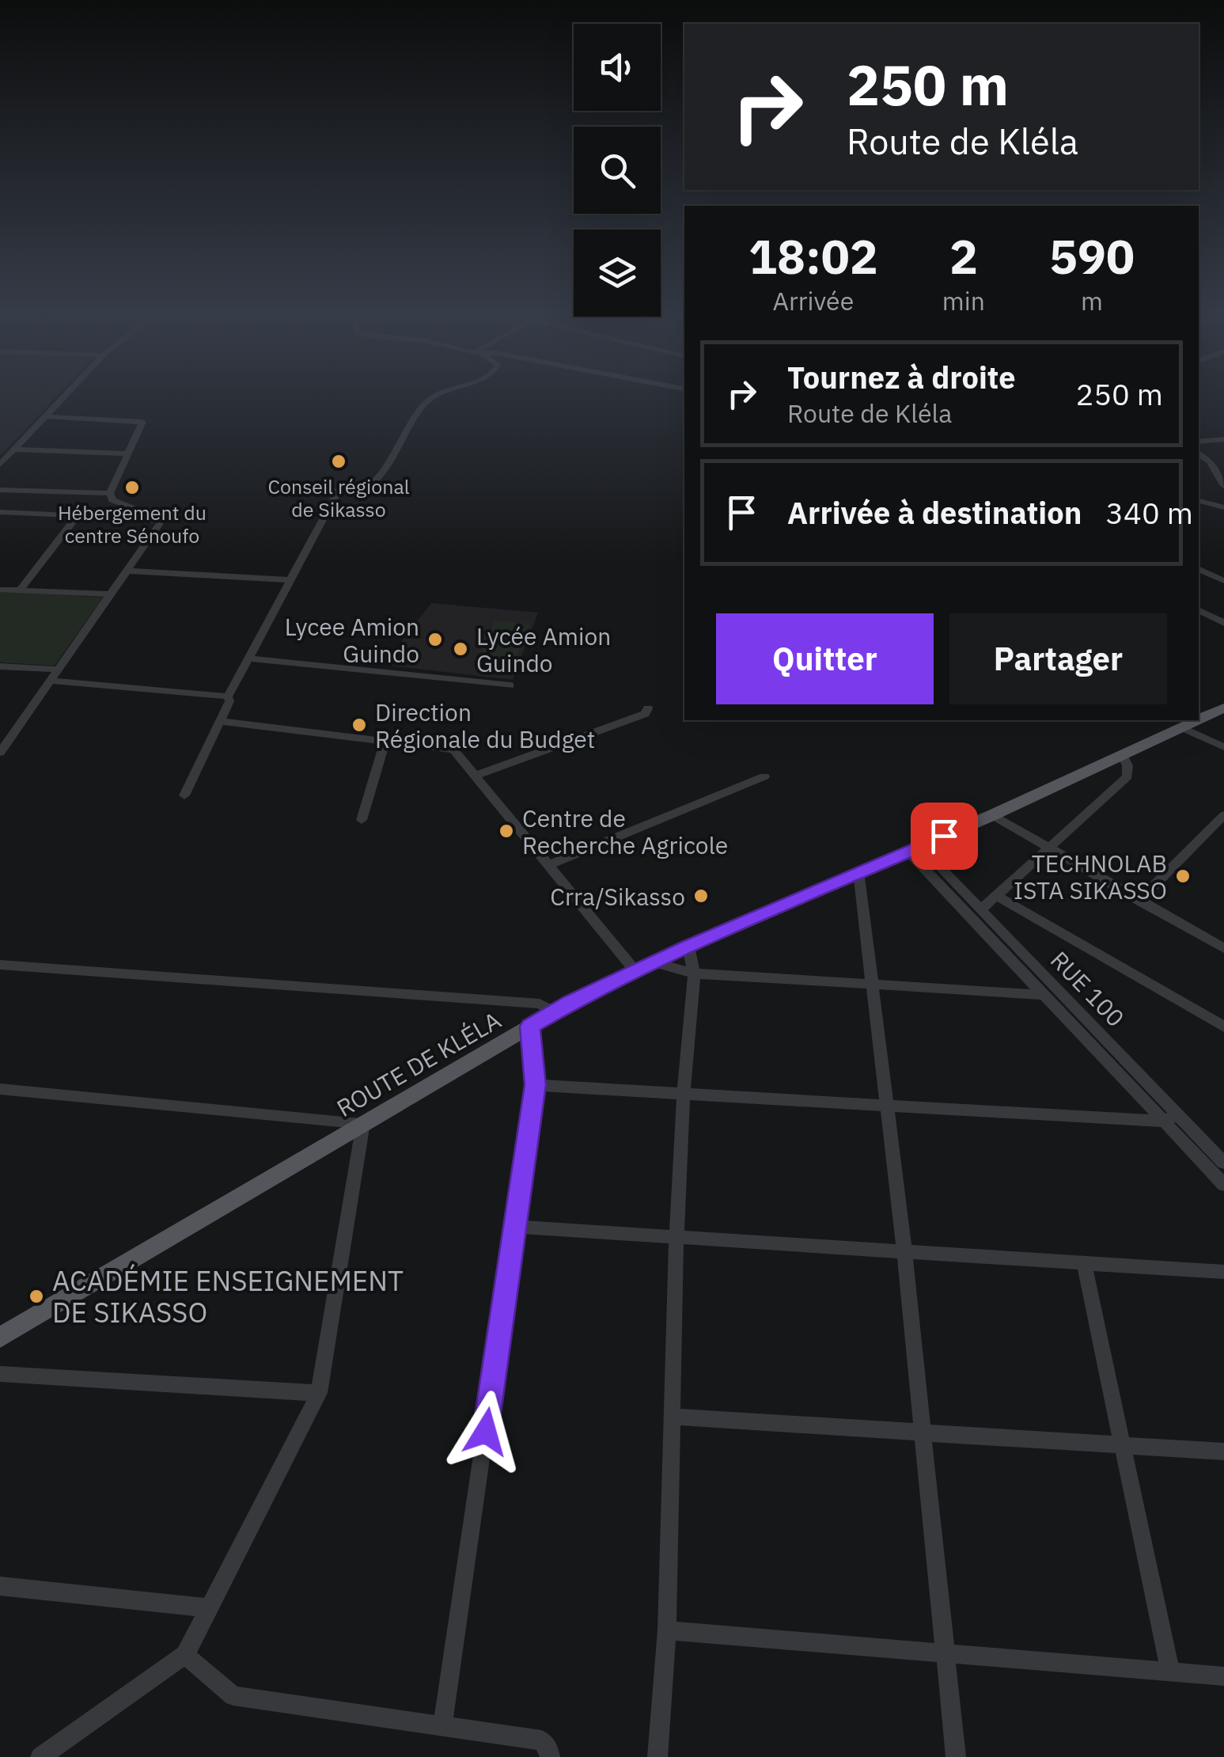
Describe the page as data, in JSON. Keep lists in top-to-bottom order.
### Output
{
  "streets": {
    "main road": ["ROUTE DE KLÉLA"],
    "street": ["RUE 100"]
  },
  "crossings": [
    ["RUE 100", "ROUTE DE KLÉLA"]
  ],
  "places": [
    "Conseil régional de Sikasso",
    "Hébergement du centre Sénoufo",
    "Lycee Amion Guindo",
    "Lycée Amion Guindo",
    "Direction Régionale du Budget",
    "Centre de Recherche Agricole",
    "TECHNOLAB ISTA SIKASSO",
    "Crra/Sikasso",
    "ACADÉMIE ENSEIGNEMENT DE SIKASSO"
  ],
  "page": {
    "turn": ["250 m", "Route de Kléla"],
    "eta": [
      "18:02",
      "Arrivée",
      "2",
      "min",
      "590",
      "m"
    ],
    "list": [
      {
        "name": "Tournez à droite",
        "note": "Route de Kléla",
        "value": "250 m"
      },
      {
        "name": "Arrivée à destination",
        "value": "340 m"
      }
    ],
    "buttons": ["Quitter", "Partager"]
  }
}
